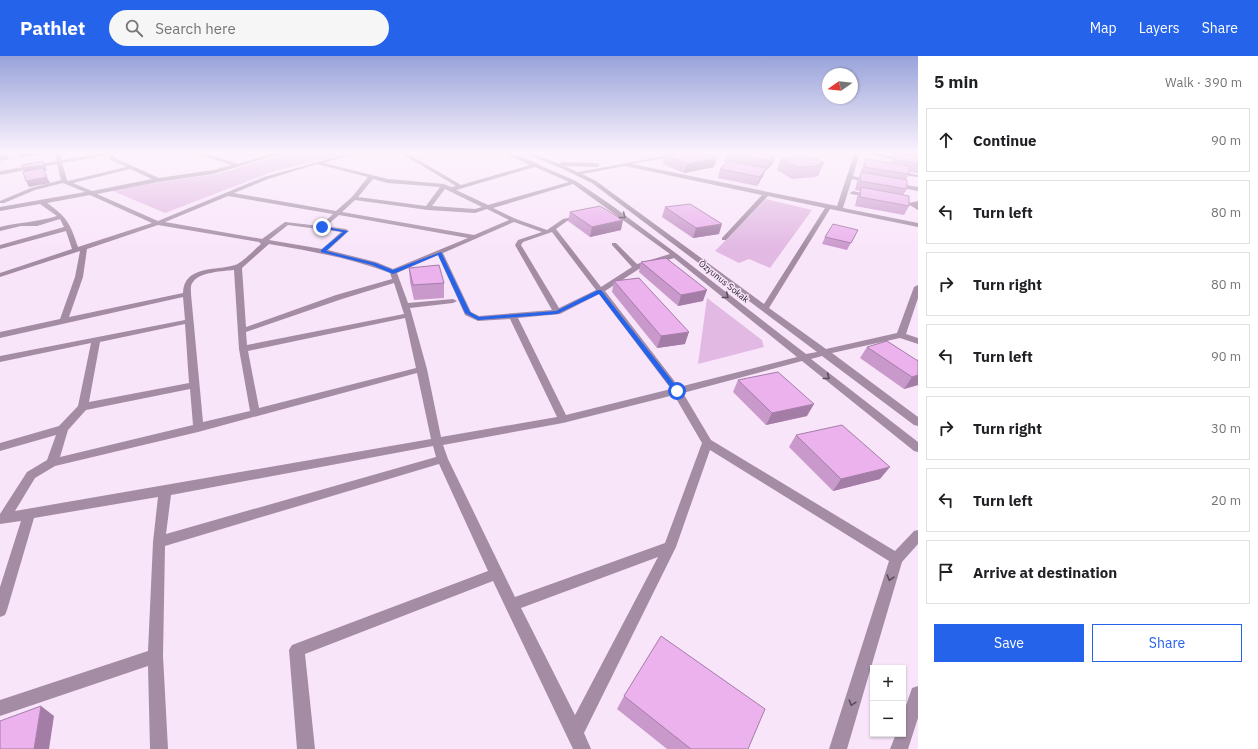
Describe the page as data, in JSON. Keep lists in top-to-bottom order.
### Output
{
  "streets": {
    "street": ["Özyunus Sokak"]
  },
  "north": "left",
  "page": {
    "header": "Pathlet",
    "search": "Search here",
    "nav": ["Map", "Layers", "Share"],
    "heading": ["5 min", "Walk · 390 m"],
    "list": [
      ["Continue", "90 m"],
      ["Turn left", "80 m"],
      ["Turn right", "80 m"],
      ["Turn left", "90 m"],
      ["Turn right", "30 m"],
      ["Turn left", "20 m"],
      "Arrive at destination"
    ],
    "buttons": ["Save", "Share"],
    "map_buttons": ["+", "−"]
  }
}
